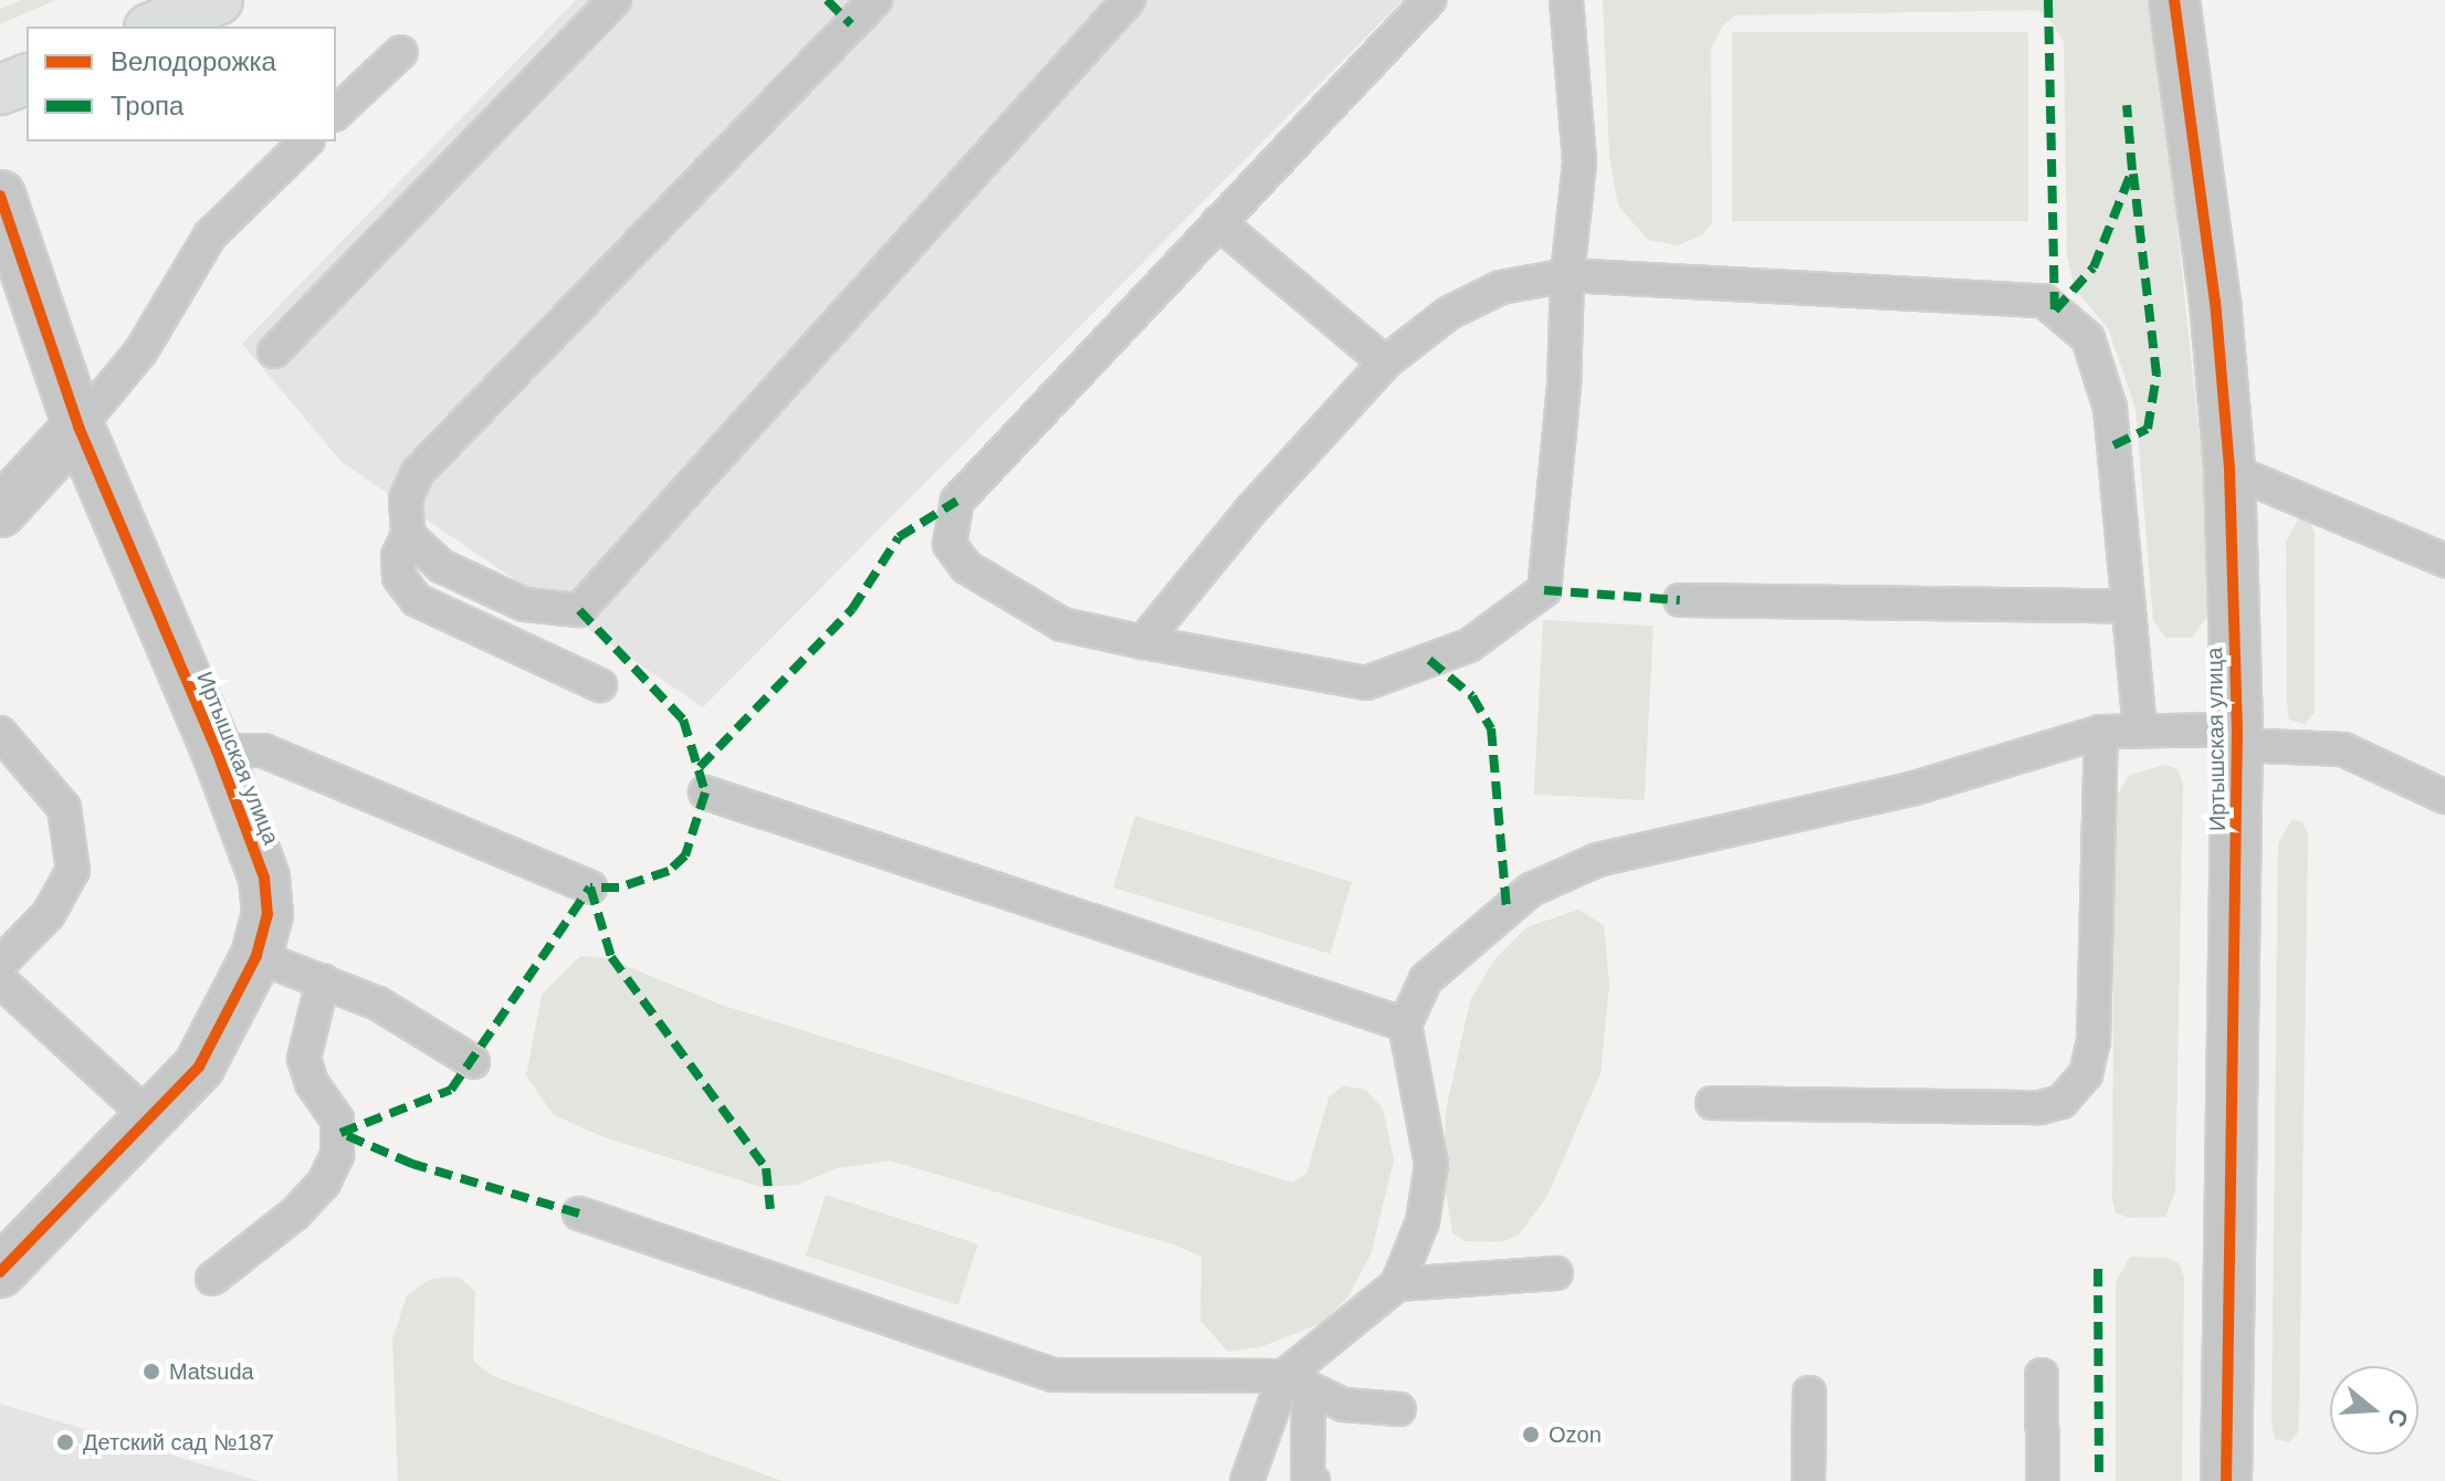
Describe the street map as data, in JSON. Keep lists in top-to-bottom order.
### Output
{
  "streets": {
    "street": ["Иртышская улица"]
  },
  "places": ["Matsuda", "Ozon", "Детский сад №187"],
  "legend": ["Велодорожка", "Тропа"],
  "north": "right"
}
